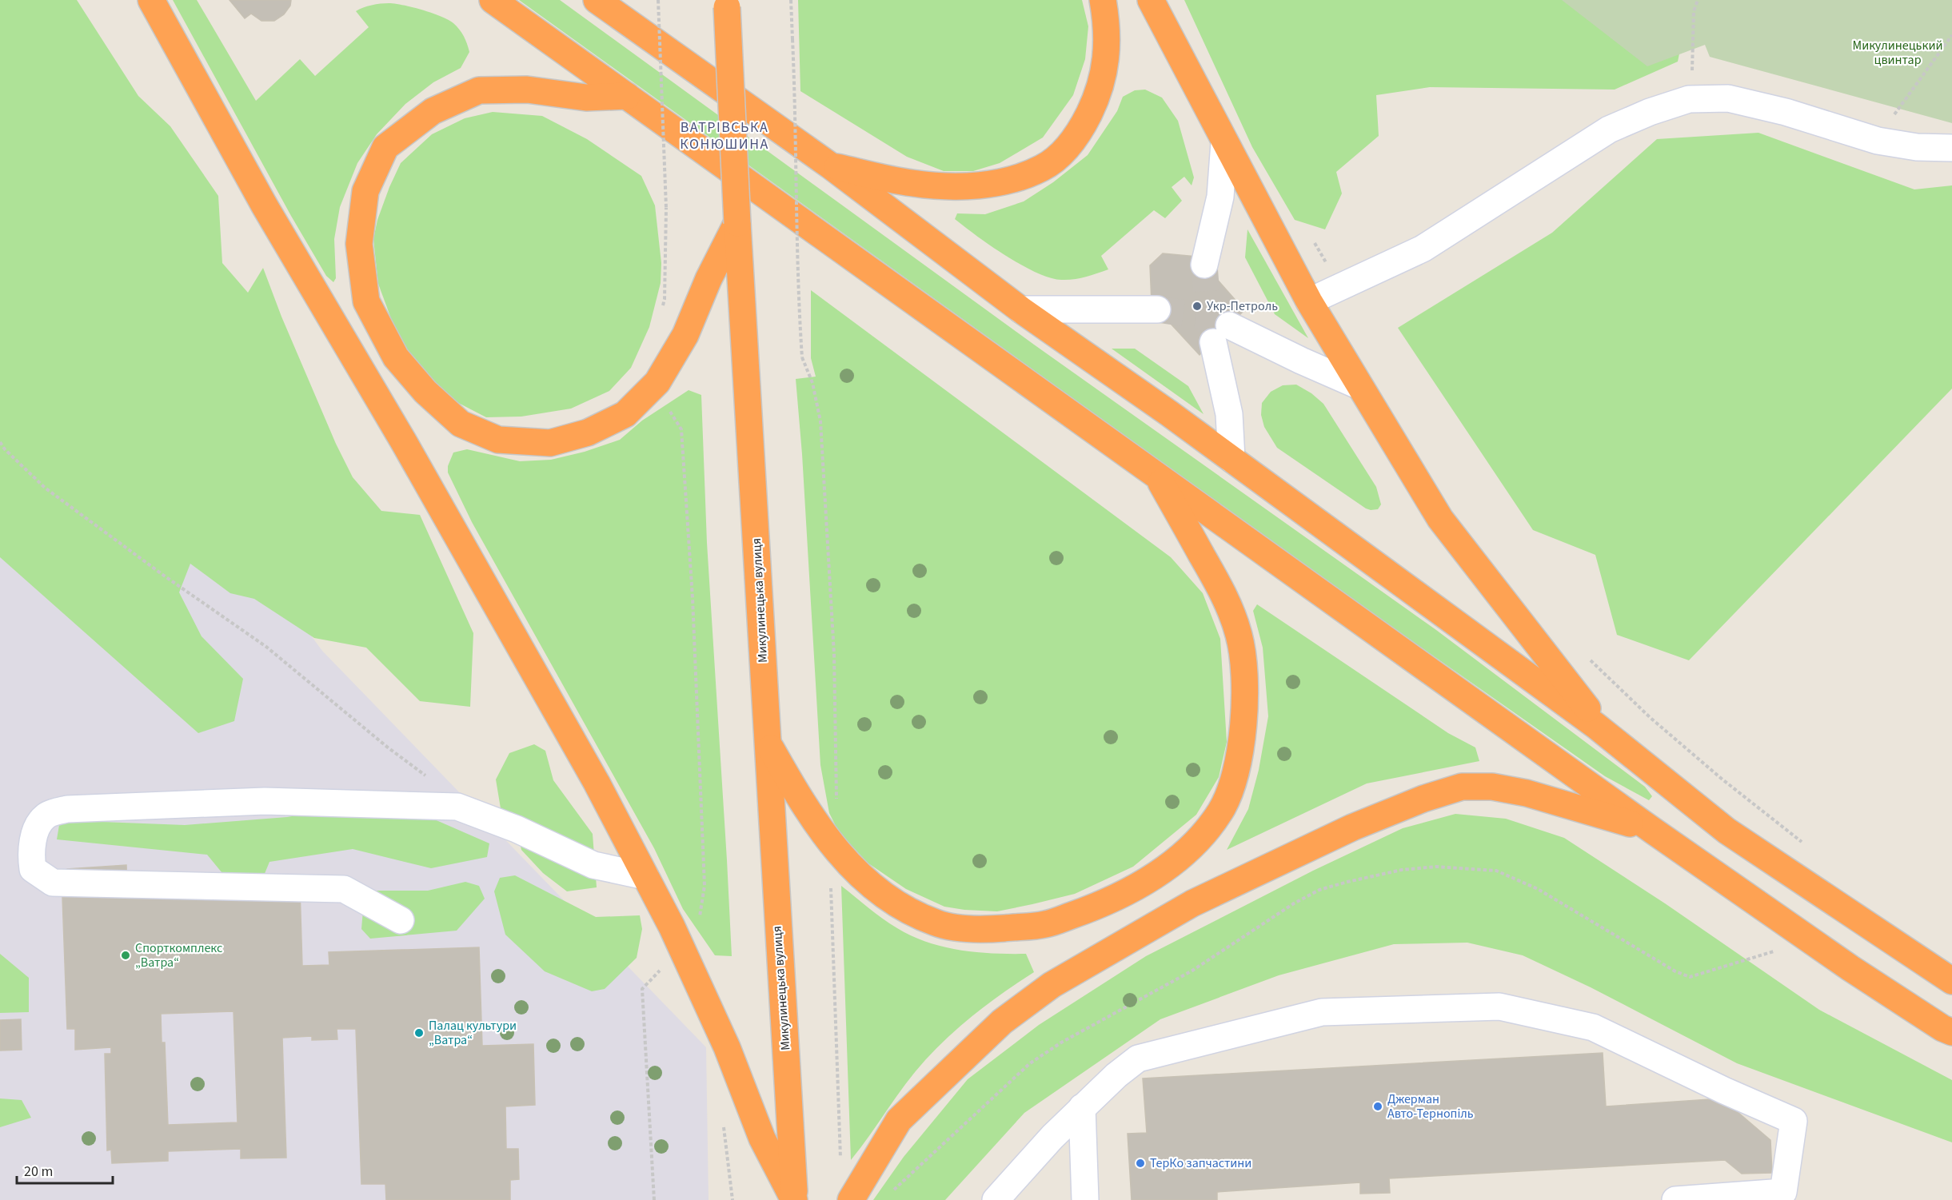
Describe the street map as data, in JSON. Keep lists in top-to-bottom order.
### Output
{
  "streets": {
    "highway": ["Микулинецька вулиця"]
  },
  "districts": ["ВАТРІВСЬКА КОНЮШИНА"],
  "parks": ["Микулинецький цвинтар"],
  "places": [
    "Укр-Петроль",
    "Спорткомплекс „Ватра“",
    "Палац культури „Ватра“",
    "Джерман Авто-Тернопіль",
    "ТерКо запчастини"
  ],
  "scale_bar": "20 m"
}
